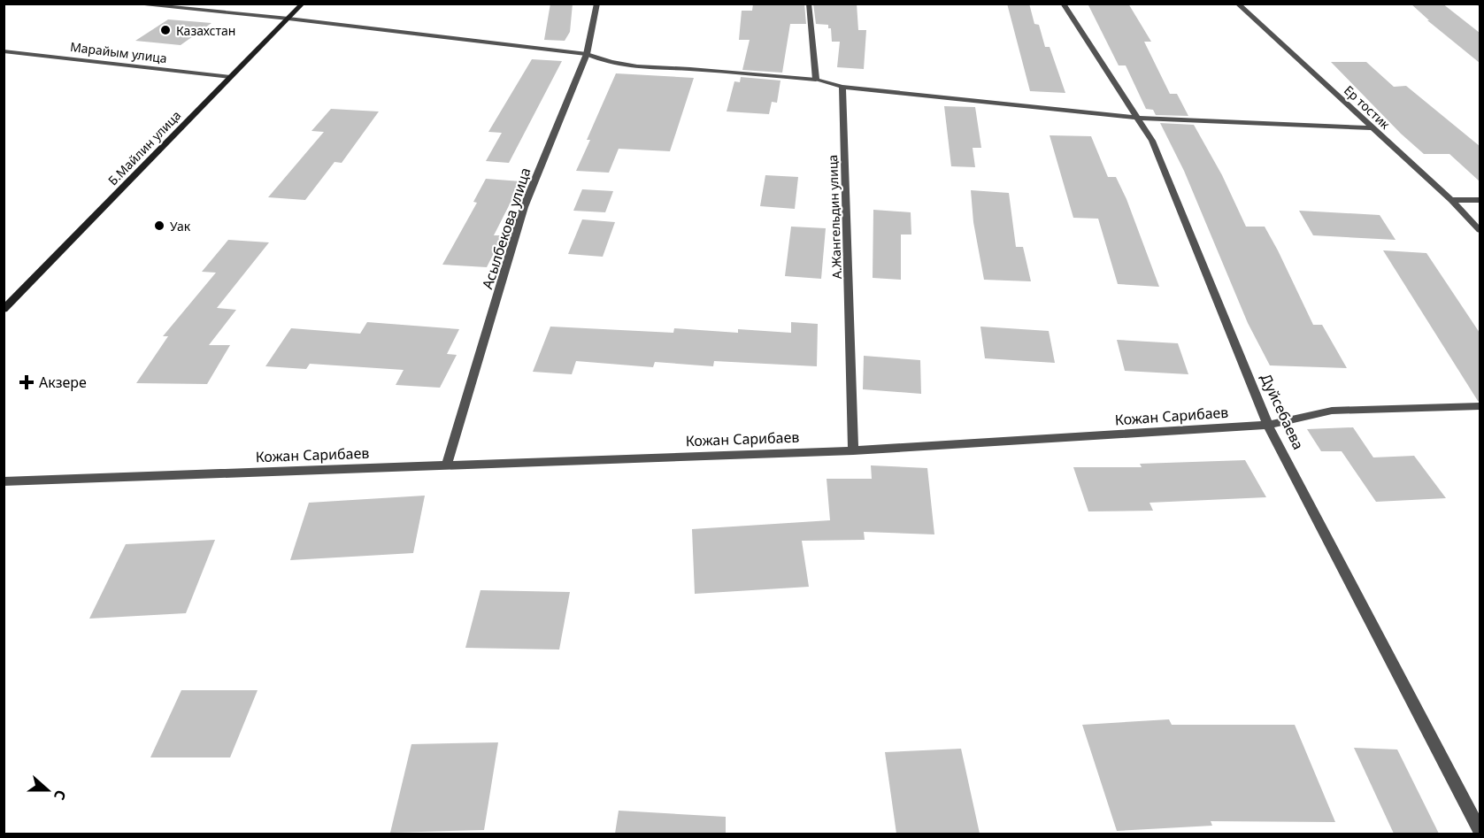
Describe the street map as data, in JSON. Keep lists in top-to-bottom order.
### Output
{
  "streets": {
    "street": [
      "Марайым улица",
      "Ер тостик",
      "Б.Майлин улица",
      "А.Жангельдин улица",
      "Асылбекова улица",
      "Дуйсебаева",
      "Кожан Сарибаев"
    ]
  },
  "crossings": [
    ["Марайым улица", "Б.Майлин улица"],
    ["А.Жангельдин улица", "Кожан Сарибаев"],
    ["Асылбекова улица", "Кожан Сарибаев"],
    ["Дуйсебаева", "Кожан Сарибаев"]
  ],
  "places": {
    "other": ["Казахстан", "Уак"],
    "health": ["Акзере"]
  },
  "north": "right"
}
